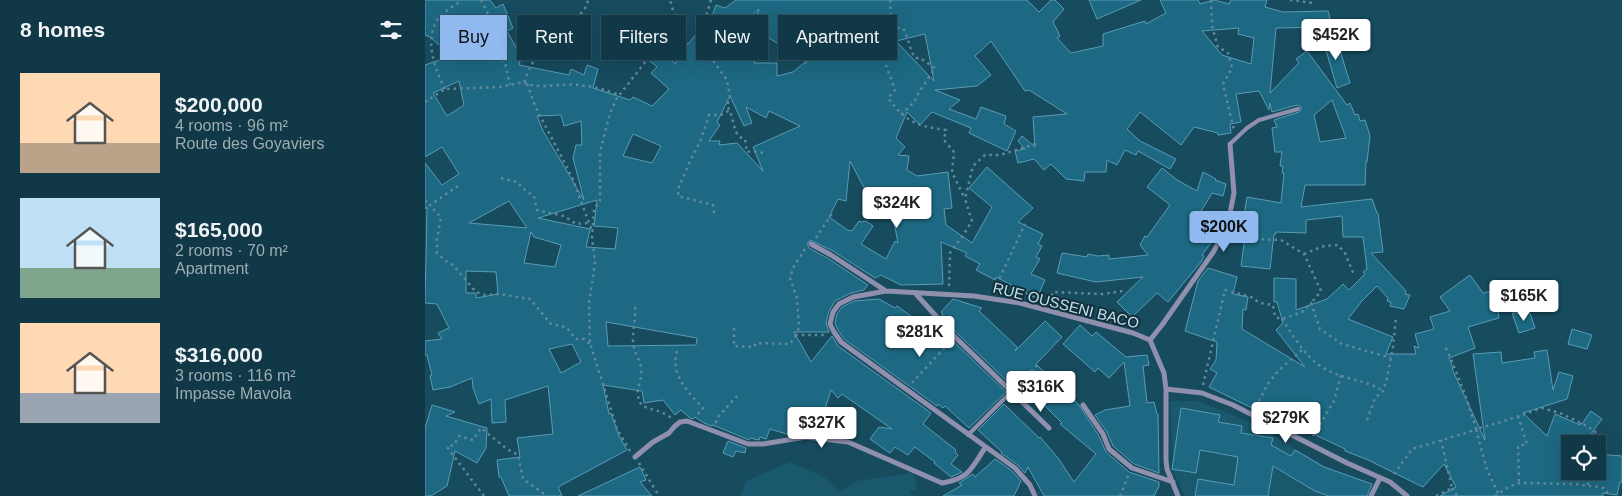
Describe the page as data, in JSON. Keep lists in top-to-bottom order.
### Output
{
  "streets": {
    "street": ["RUE OUSSENI BACO"]
  },
  "page": {
    "heading": "8 homes",
    "chip": [
      "Buy",
      "Rent",
      "Filters",
      "New",
      "Apartment"
    ],
    "price": [
      "$452K",
      "$324K",
      "$200K",
      "$165K",
      "$281K",
      "$316K",
      "$279K",
      "$327K"
    ],
    "list": [
      {
        "name": "$200,000",
        "note": "4 rooms · 96 m² · Route des Goyaviers"
      },
      {
        "name": "$165,000",
        "note": "2 rooms · 70 m² · Apartment"
      },
      {
        "name": "$316,000",
        "note": "3 rooms · 116 m² · Impasse Mavola"
      }
    ]
  }
}
